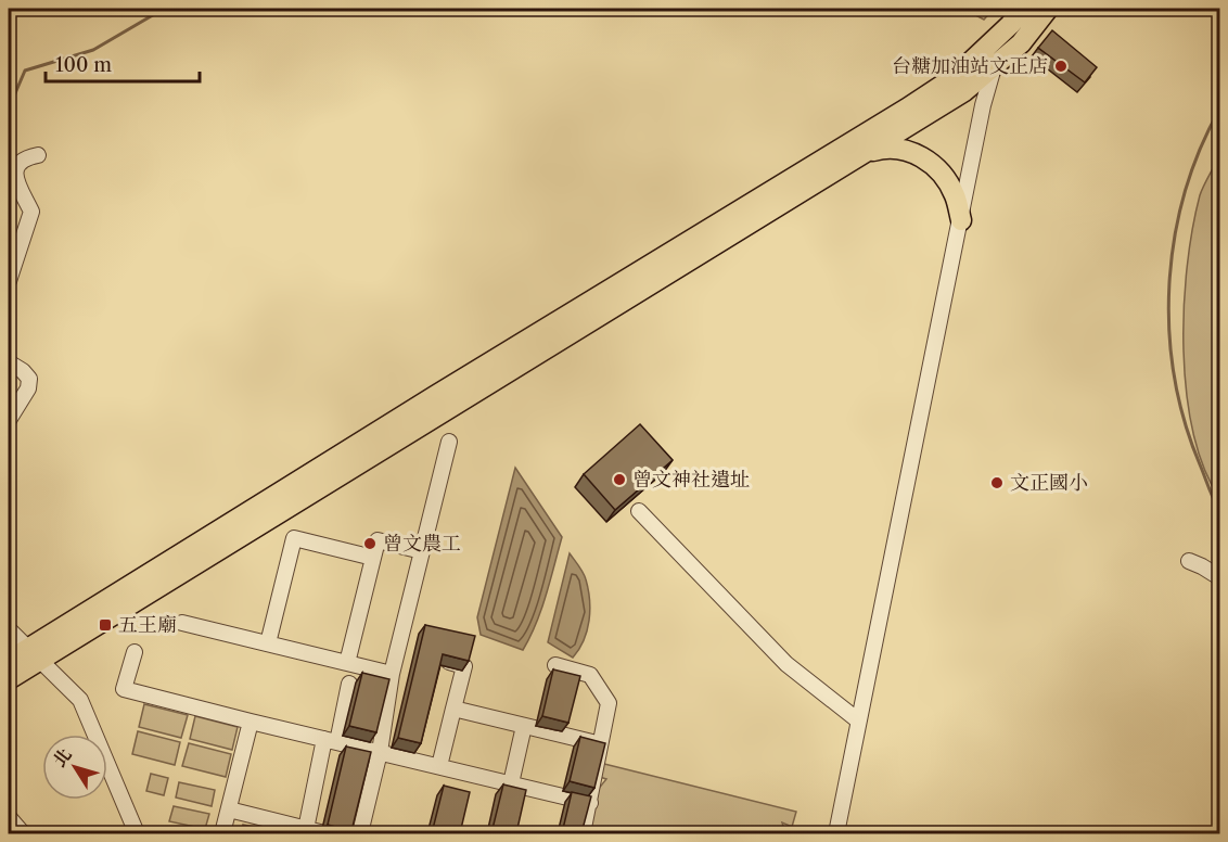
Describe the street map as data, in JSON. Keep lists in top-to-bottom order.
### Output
{
  "places": {
    "other": [
      "台糖加油站文正店",
      "曾文神社遺址",
      "文正國小",
      "曾文農工"
    ],
    "transit": ["五王廟"]
  },
  "scale_bar": "100 m",
  "north": "top left"
}
